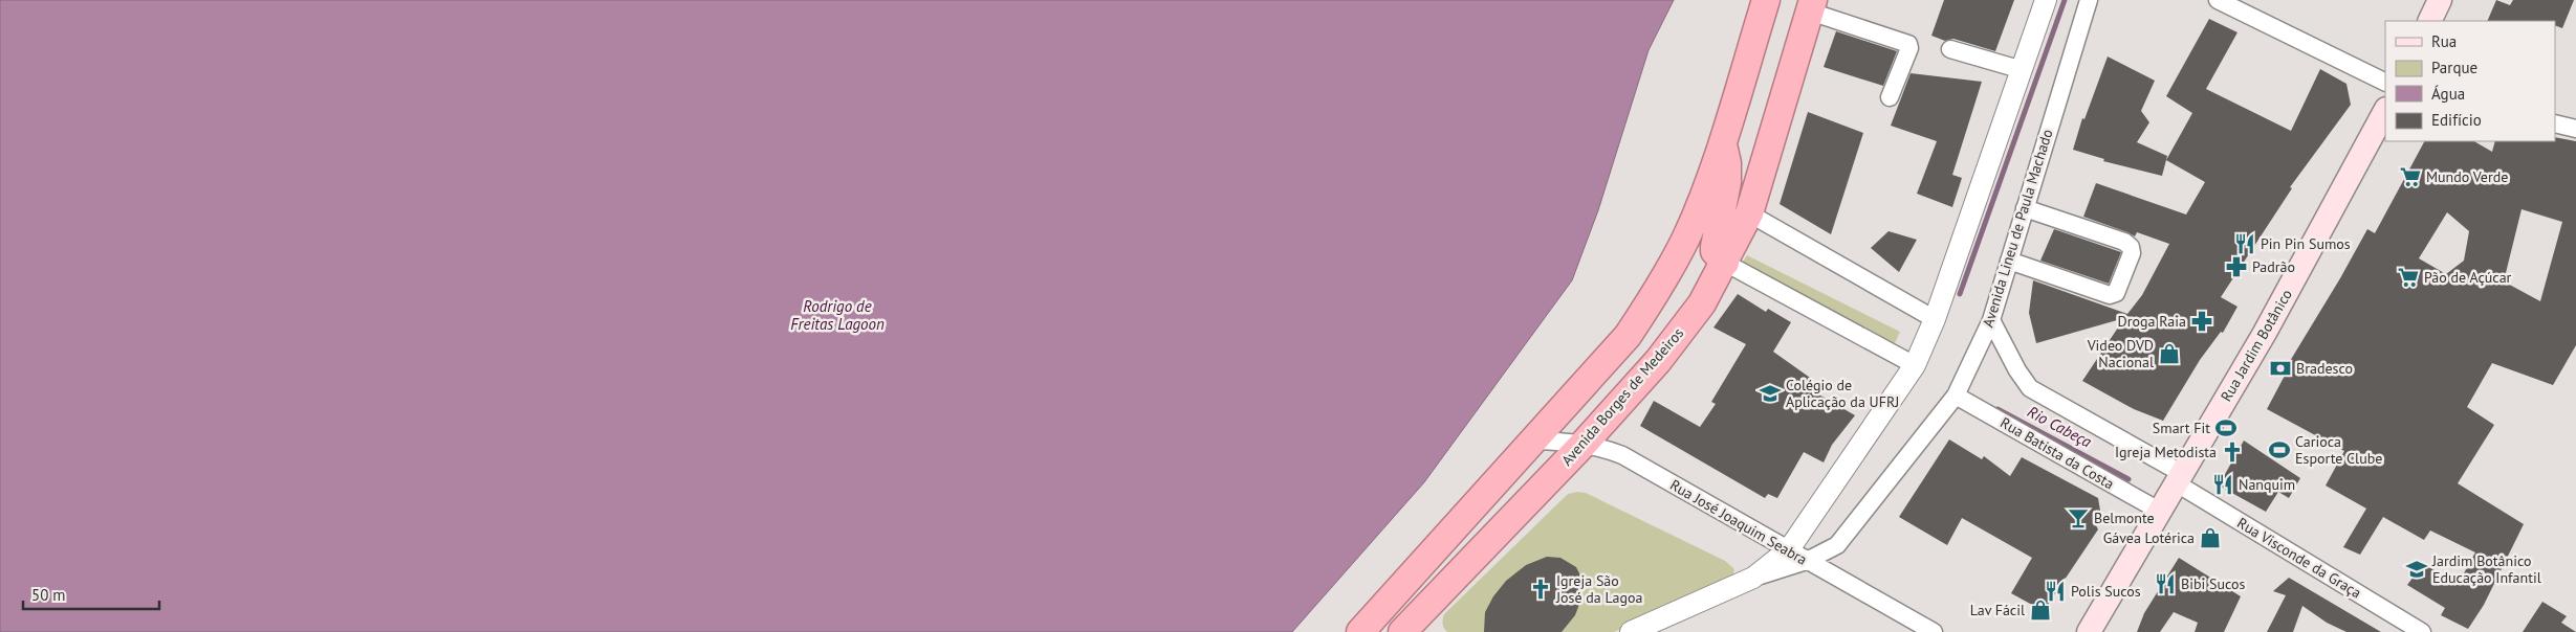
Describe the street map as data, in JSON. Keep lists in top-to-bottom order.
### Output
{
  "streets": {
    "highway": ["Avenida Borges de Medeiros"],
    "main road": ["Rua Jardim Botânico"],
    "street": [
      "Avenida Lineu de Paula Machado",
      "Rua Batista da Costa",
      "Rua José Joaquim Seabra",
      "Rua Visconde da Graça"
    ]
  },
  "crossings": [
    ["Avenida Lineu de Paula Machado", "Rua Batista da Costa"],
    ["Avenida Lineu de Paula Machado", "Rua José Joaquim Seabra"],
    ["Rua Jardim Botânico", "Rua Batista da Costa"],
    ["Rua Jardim Botânico", "Rua Visconde da Graça"],
    ["Avenida Borges de Medeiros", "Rua José Joaquim Seabra"]
  ],
  "water": ["Rodrigo de Freitas Lagoon", "Rio Cabeça"],
  "places": {
    "supermarket": ["Mundo Verde", "Pão de Açúcar"],
    "restaurant": [
      "Pin Pin Sumos",
      "Nanquim",
      "Bibi Sucos",
      "Polis Sucos"
    ],
    "pharmacy": ["Padrão", "Droga Raia"],
    "shop": ["Video DVD Nacional", "Gávea Lotérica", "Lav Fácil"],
    "bank": ["Bradesco"],
    "school or university": ["Colégio de Aplicação da UFRJ", "Jardim Botânico Educação Infantil"],
    "sports": ["Smart Fit", "Carioca Esporte Clube"],
    "church": ["Igreja Metodista", "Igreja São José da Lagoa"],
    "bar": ["Belmonte"]
  },
  "legend": [
    "Rua",
    "Parque",
    "Água",
    "Edifício"
  ],
  "scale_bar": "50 m"
}
